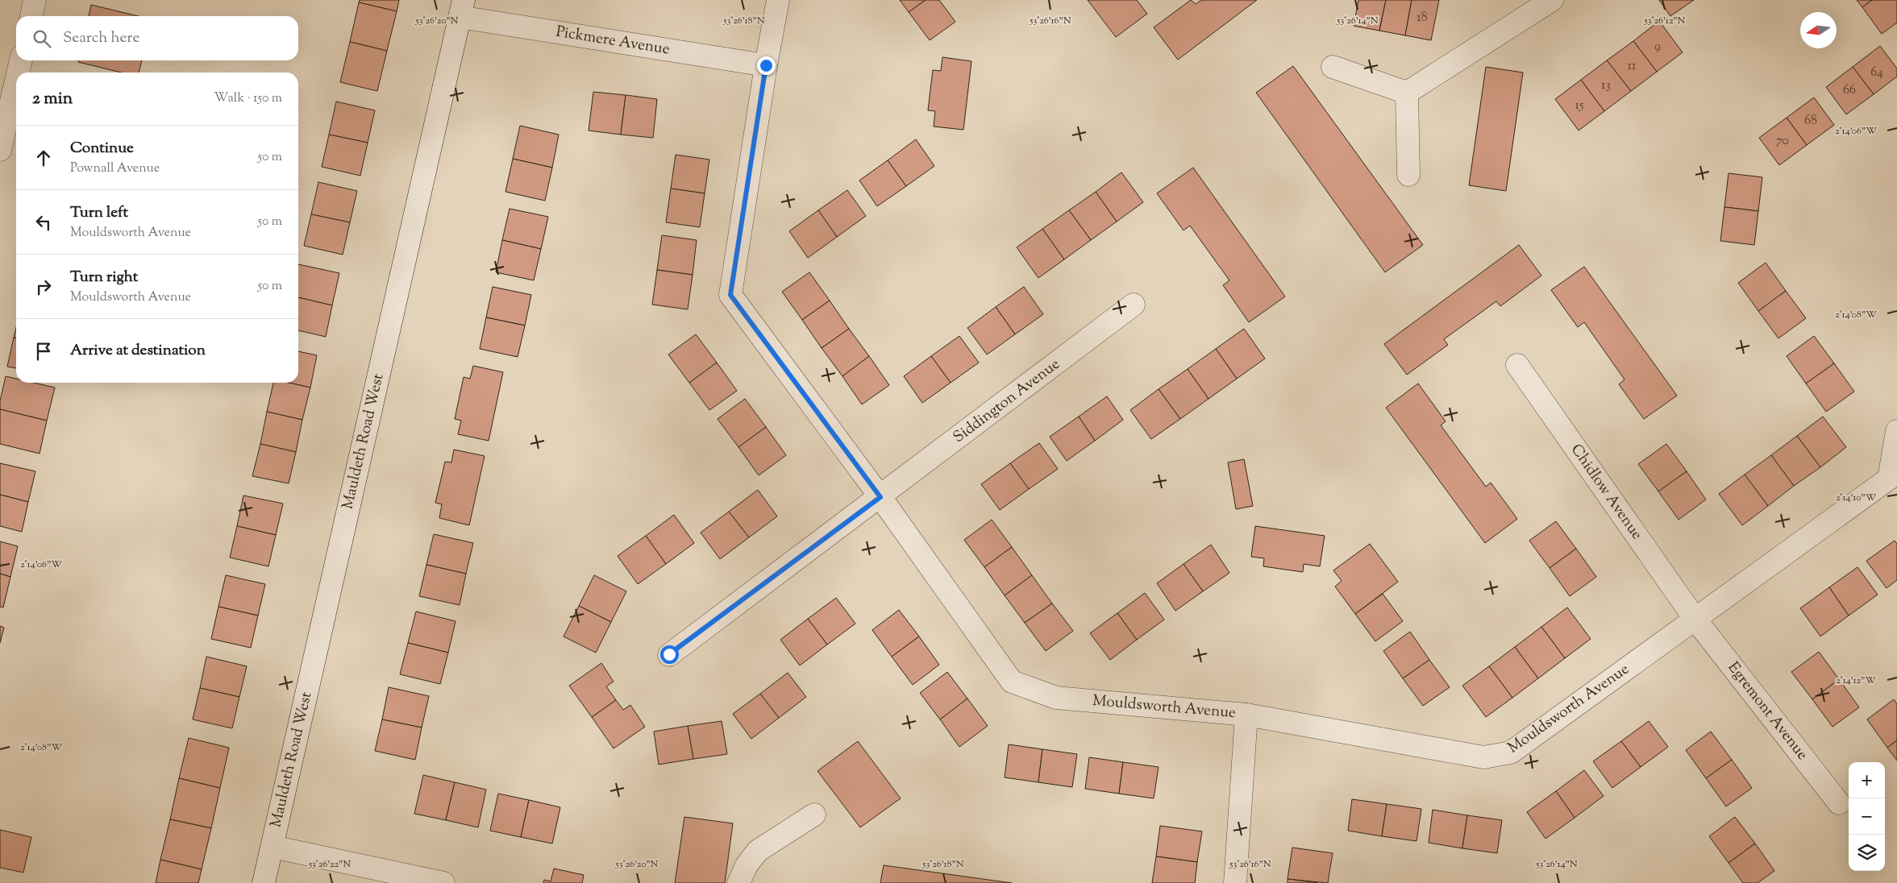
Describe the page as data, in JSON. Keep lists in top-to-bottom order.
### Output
{
  "streets": {
    "street": [
      "Pickmere Avenue",
      "Siddington Avenue",
      "Mauldeth Road West",
      "Chidlow Avenue",
      "Mouldsworth Avenue",
      "Egremont Avenue"
    ]
  },
  "crossings": [
    ["Pickmere Avenue", "Mauldeth Road West"],
    ["Pickmere Avenue", "Mouldsworth Avenue"],
    ["Siddington Avenue", "Mouldsworth Avenue"],
    ["Chidlow Avenue", "Mouldsworth Avenue"],
    ["Chidlow Avenue", "Egremont Avenue"],
    ["Mouldsworth Avenue", "Egremont Avenue"]
  ],
  "house_numbers": [
    "18",
    "9",
    "11",
    "64",
    "13",
    "66",
    "15",
    "68",
    "70"
  ],
  "north": "left",
  "page": {
    "search": "Search here",
    "heading": ["2 min", "Walk · 150 m"],
    "list": [
      ["Continue", "Pownall Avenue", "50 m"],
      ["Turn left", "Mouldsworth Avenue", "50 m"],
      ["Turn right", "Mouldsworth Avenue", "50 m"],
      "Arrive at destination"
    ],
    "map_buttons": ["+", "−"]
  },
  "coordinates": [
    "53°26'20\"N",
    "53°26'18\"N",
    "53°26'16\"N",
    "53°26'14\"N",
    "53°26'12\"N",
    "2°14'06\"W",
    "2°14'08\"W",
    "2°14'10\"W",
    "2°14'12\"W",
    "53°26'22\"N"
  ]
}
